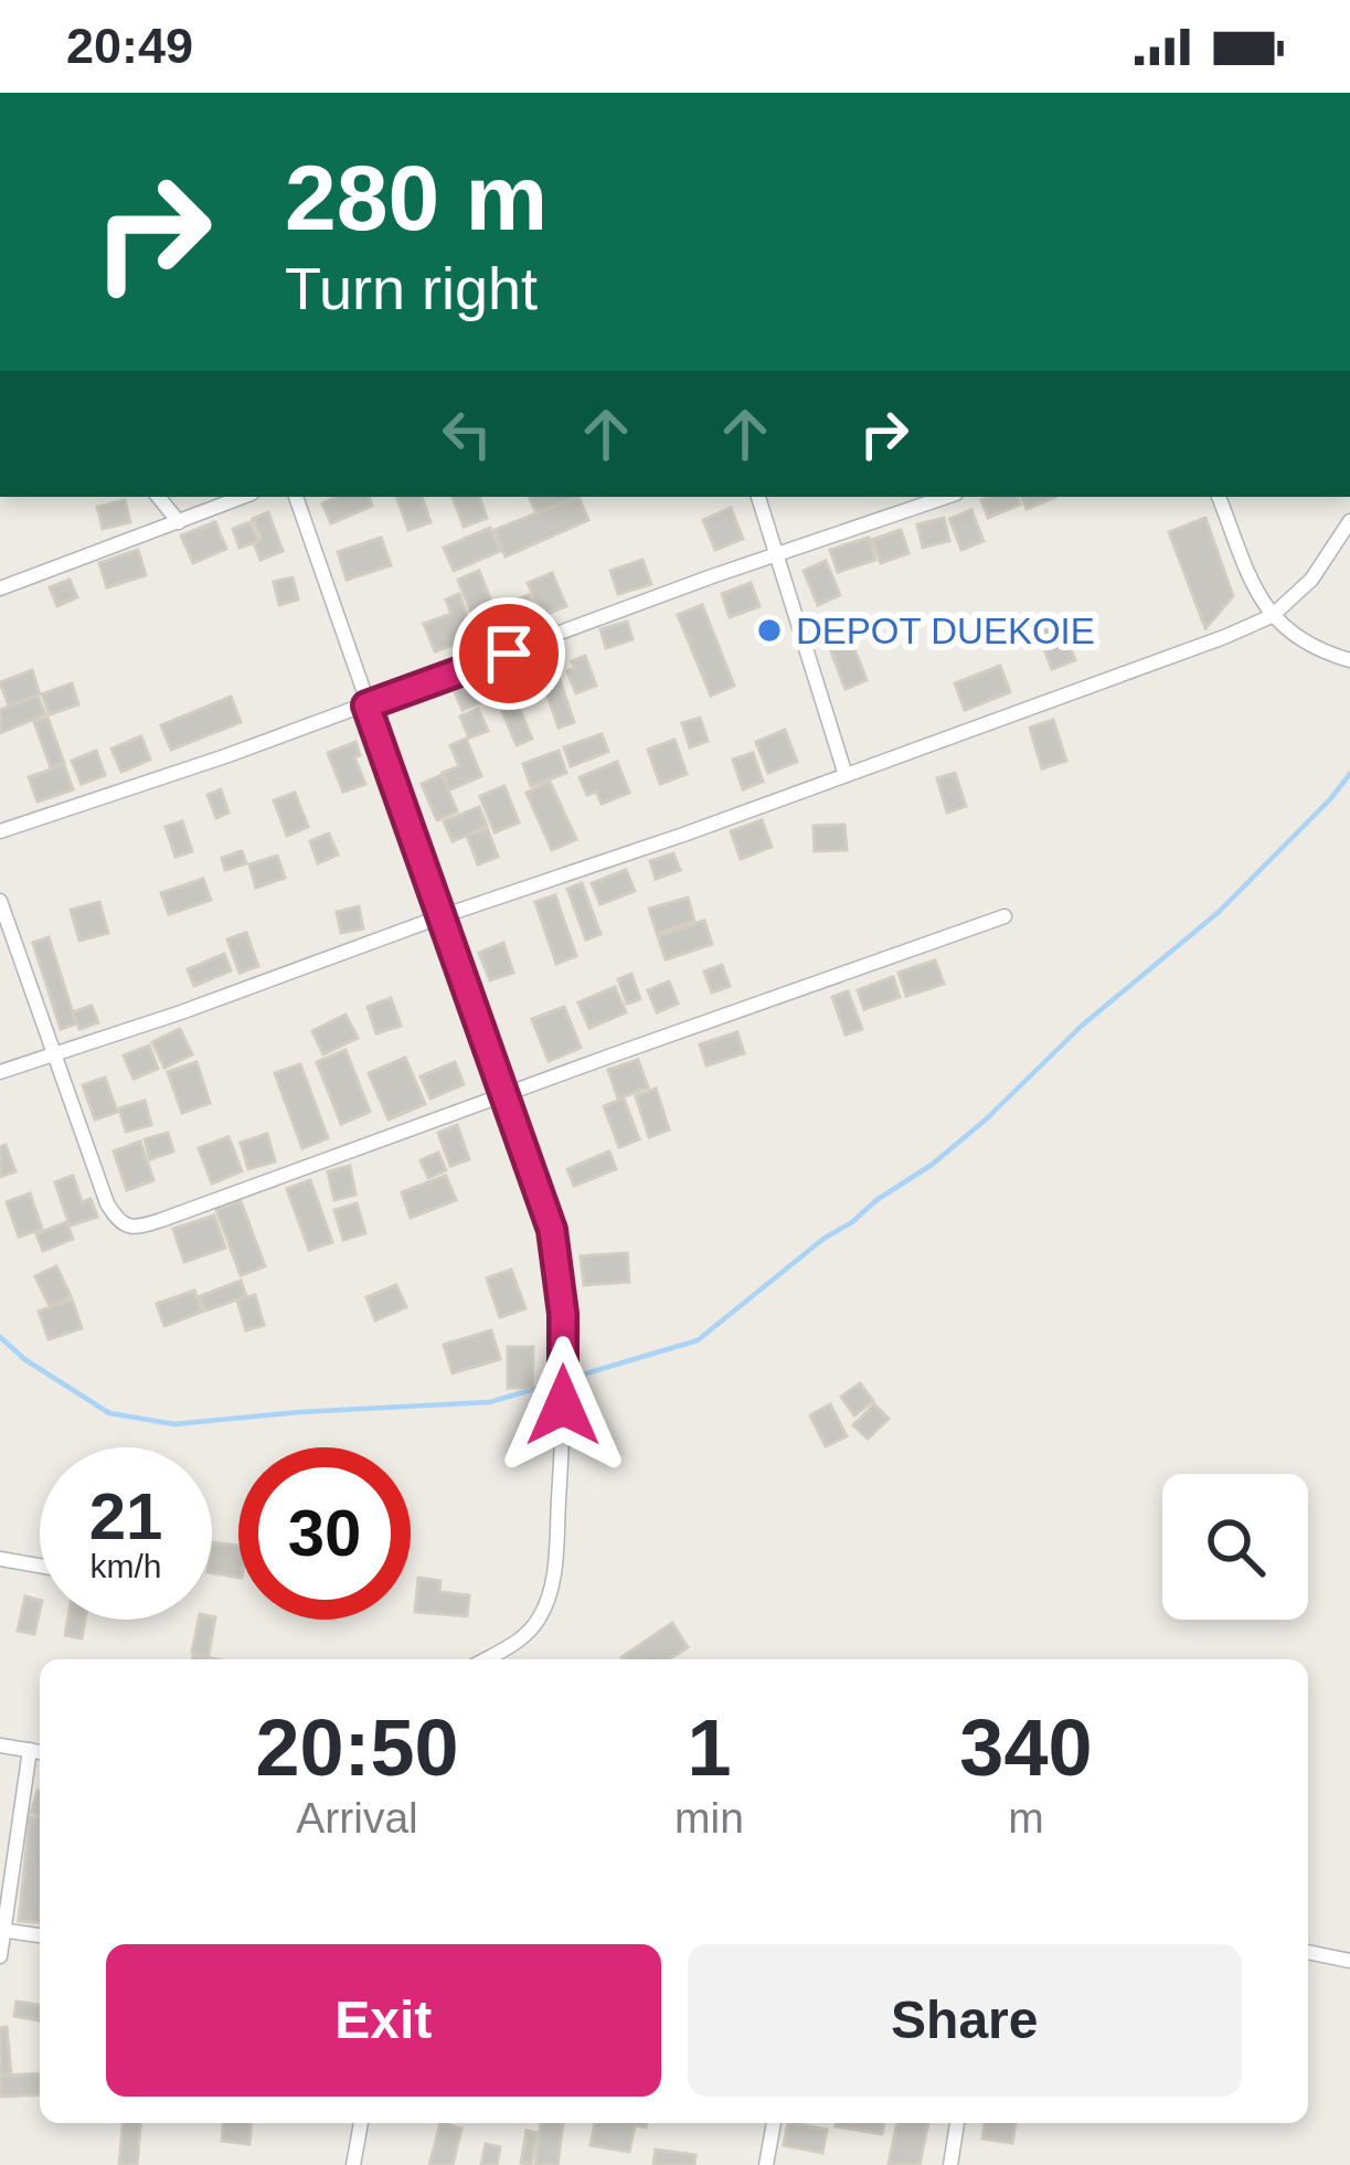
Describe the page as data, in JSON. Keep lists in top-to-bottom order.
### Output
{
  "places": ["DEPOT DUEKOIE"],
  "page": {
    "status": "20:49",
    "turn": ["280 m", "Turn right"],
    "speed": "21 km/h",
    "limit": "30",
    "eta": [
      "20:50",
      "Arrival",
      "1",
      "min",
      "340",
      "m"
    ],
    "buttons": ["Exit", "Share"]
  }
}
